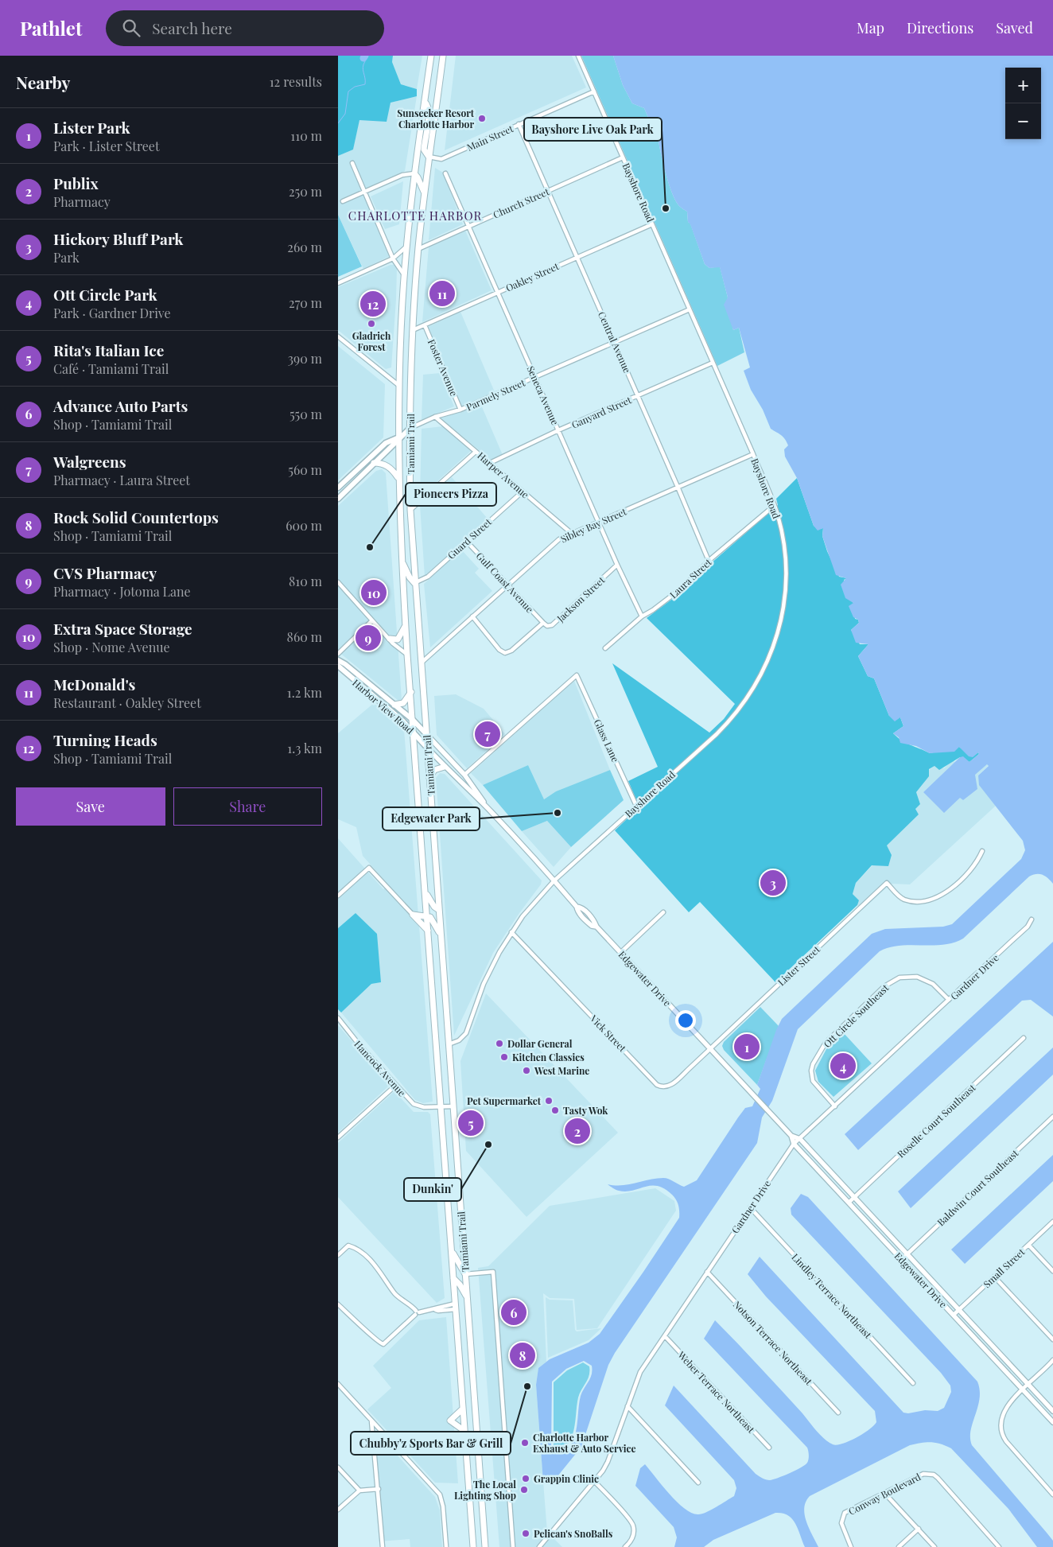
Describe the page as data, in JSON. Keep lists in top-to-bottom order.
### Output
{
  "streets": {
    "main road": ["Tamiami Trail", "Harbor View Road"],
    "street": [
      "Main Street",
      "Bayshore Road",
      "Church Street",
      "Oakley Street",
      "Central Avenue",
      "Foster Avenue",
      "Parmely Street",
      "Seneca Avenue",
      "Ganyard Street",
      "Harper Avenue",
      "Sibley Bay Street",
      "Guard Street",
      "Laura Street",
      "Gulf Coast Avenue",
      "Jackson Street",
      "Glass Lane",
      "Lister Street",
      "Gardner Drive",
      "Edgewater Drive",
      "Ott Circle Southeast",
      "Vick Street",
      "Hancock Avenue",
      "Roselle Court Southeast",
      "Baldwin Court Southeast",
      "Small Street",
      "Lindley Terrace Northeast",
      "Notson Terrace Northeast",
      "Weber Terrace Northeast",
      "Conway Boulevard"
    ]
  },
  "crossings": [
    ["Main Street", "Bayshore Road"],
    ["Main Street", "Central Avenue"],
    ["Main Street", "Tamiami Trail"],
    ["Bayshore Road", "Church Street"],
    ["Bayshore Road", "Oakley Street"],
    ["Bayshore Road", "Parmely Street"],
    ["Bayshore Road", "Ganyard Street"],
    ["Bayshore Road", "Tamiami Trail"],
    ["Bayshore Road", "Sibley Bay Street"],
    ["Bayshore Road", "Laura Street"],
    ["Bayshore Road", "Glass Lane"],
    ["Bayshore Road", "Edgewater Drive"],
    ["Bayshore Road", "Vick Street"],
    ["Church Street", "Central Avenue"],
    ["Church Street", "Seneca Avenue"],
    ["Church Street", "Tamiami Trail"],
    ["Oakley Street", "Central Avenue"],
    ["Oakley Street", "Foster Avenue"],
    ["Oakley Street", "Seneca Avenue"],
    ["Oakley Street", "Tamiami Trail"],
    ["Central Avenue", "Parmely Street"],
    ["Central Avenue", "Ganyard Street"],
    ["Central Avenue", "Sibley Bay Street"],
    ["Central Avenue", "Laura Street"],
    ["Foster Avenue", "Parmely Street"],
    ["Parmely Street", "Seneca Avenue"],
    ["Parmely Street", "Tamiami Trail"],
    ["Parmely Street", "Harper Avenue"],
    ["Seneca Avenue", "Ganyard Street"],
    ["Seneca Avenue", "Sibley Bay Street"],
    ["Seneca Avenue", "Laura Street"],
    ["Seneca Avenue", "Jackson Street"],
    ["Ganyard Street", "Harper Avenue"],
    ["Tamiami Trail", "Sibley Bay Street"],
    ["Tamiami Trail", "Guard Street"],
    ["Tamiami Trail", "Harbor View Road"],
    ["Tamiami Trail", "Edgewater Drive"],
    ["Tamiami Trail", "Hancock Avenue"],
    ["Harper Avenue", "Sibley Bay Street"],
    ["Harper Avenue", "Guard Street"],
    ["Sibley Bay Street", "Gulf Coast Avenue"],
    ["Sibley Bay Street", "Jackson Street"],
    ["Guard Street", "Gulf Coast Avenue"],
    ["Gulf Coast Avenue", "Jackson Street"],
    ["Harbor View Road", "Edgewater Drive"],
    ["Glass Lane", "Edgewater Drive"],
    ["Lister Street", "Edgewater Drive"],
    ["Lister Street", "Vick Street"],
    ["Gardner Drive", "Edgewater Drive"],
    ["Gardner Drive", "Ott Circle Southeast"],
    ["Gardner Drive", "Lindley Terrace Northeast"],
    ["Gardner Drive", "Notson Terrace Northeast"],
    ["Gardner Drive", "Weber Terrace Northeast"],
    ["Edgewater Drive", "Vick Street"],
    ["Edgewater Drive", "Roselle Court Southeast"],
    ["Edgewater Drive", "Baldwin Court Southeast"],
    ["Edgewater Drive", "Small Street"]
  ],
  "districts": ["CHARLOTTE HARBOR"],
  "places": [
    "Sunseeker Resort Charlotte Harbor",
    "Bayshore Live Oak Park",
    "Gladrich Forest",
    "Pioneers Pizza",
    "Edgewater Park",
    "Dollar General",
    "Kitchen Classics",
    "West Marine",
    "Pet Supermarket",
    "Tasty Wok",
    "Dunkin'",
    "Chubby'z Sports Bar & Grill",
    "Charlotte Harbor Exhaust & Auto Service",
    "Grappin Clinic",
    "The Local Lighting Shop",
    "Pelican's SnoBalls"
  ],
  "page": {
    "header": "Pathlet",
    "search": "Search here",
    "nav": ["Map", "Directions", "Saved"],
    "heading": ["Nearby", "12 results"],
    "map_buttons": ["+", "−"],
    "list": [
      {
        "mark": "1",
        "name": "Lister Park",
        "note": "Park · Lister Street",
        "value": "110 m"
      },
      {
        "mark": "2",
        "name": "Publix",
        "note": "Pharmacy",
        "value": "250 m"
      },
      {
        "mark": "3",
        "name": "Hickory Bluff Park",
        "note": "Park",
        "value": "260 m"
      },
      {
        "mark": "4",
        "name": "Ott Circle Park",
        "note": "Park · Gardner Drive",
        "value": "270 m"
      },
      {
        "mark": "5",
        "name": "Rita's Italian Ice",
        "note": "Café · Tamiami Trail",
        "value": "390 m"
      },
      {
        "mark": "6",
        "name": "Advance Auto Parts",
        "note": "Shop · Tamiami Trail",
        "value": "550 m"
      },
      {
        "mark": "7",
        "name": "Walgreens",
        "note": "Pharmacy · Laura Street",
        "value": "560 m"
      },
      {
        "mark": "8",
        "name": "Rock Solid Countertops",
        "note": "Shop · Tamiami Trail",
        "value": "600 m"
      },
      {
        "mark": "9",
        "name": "CVS Pharmacy",
        "note": "Pharmacy · Jotoma Lane",
        "value": "810 m"
      },
      {
        "mark": "10",
        "name": "Extra Space Storage",
        "note": "Shop · Nome Avenue",
        "value": "860 m"
      },
      {
        "mark": "11",
        "name": "McDonald's",
        "note": "Restaurant · Oakley Street",
        "value": "1.2 km"
      },
      {
        "mark": "12",
        "name": "Turning Heads",
        "note": "Shop · Tamiami Trail",
        "value": "1.3 km"
      }
    ],
    "pins": [
      "11",
      "12",
      "10",
      "9",
      "7",
      "3",
      "1",
      "4",
      "5",
      "2",
      "6",
      "8"
    ],
    "buttons": ["Save", "Share"]
  }
}
